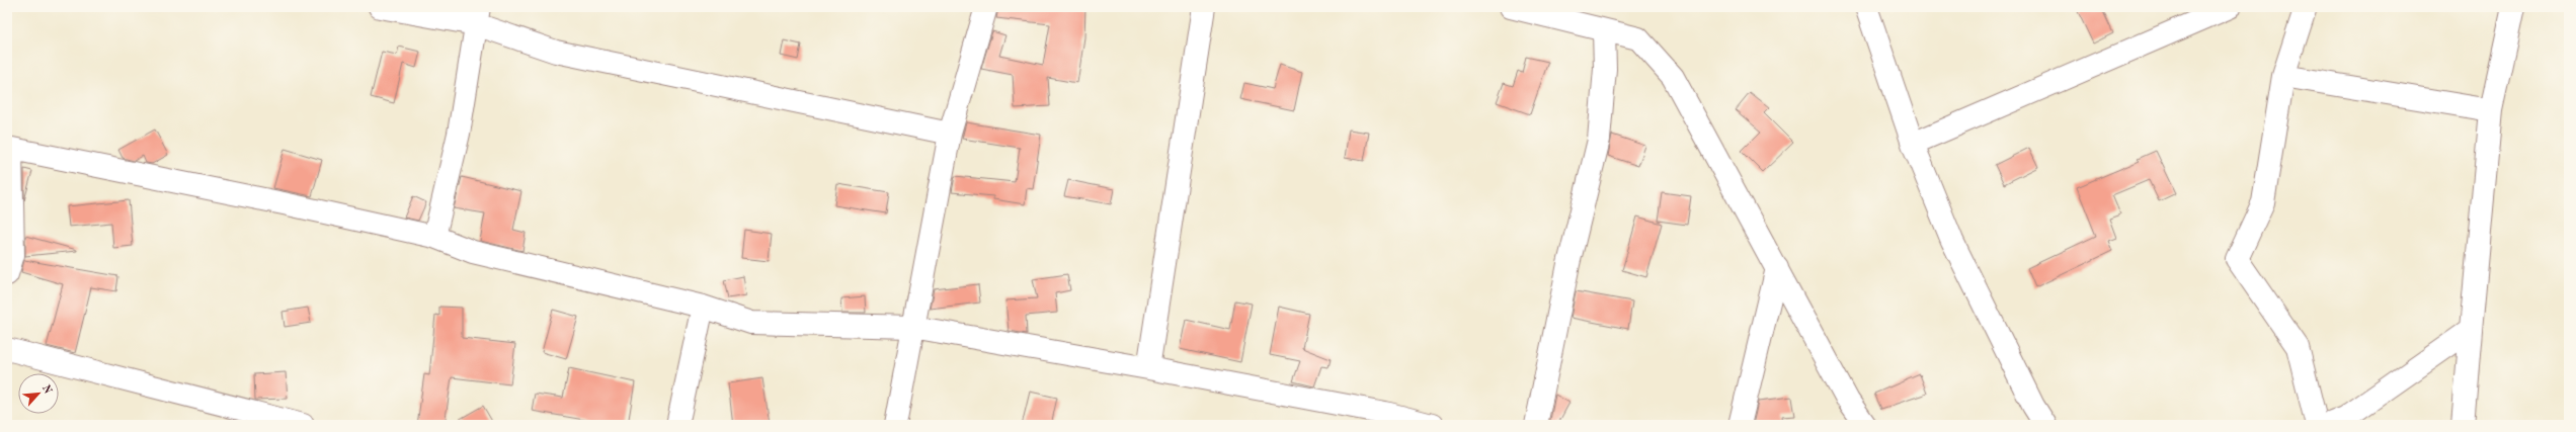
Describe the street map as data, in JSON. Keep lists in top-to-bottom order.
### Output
{
  "north": "top right"
}
